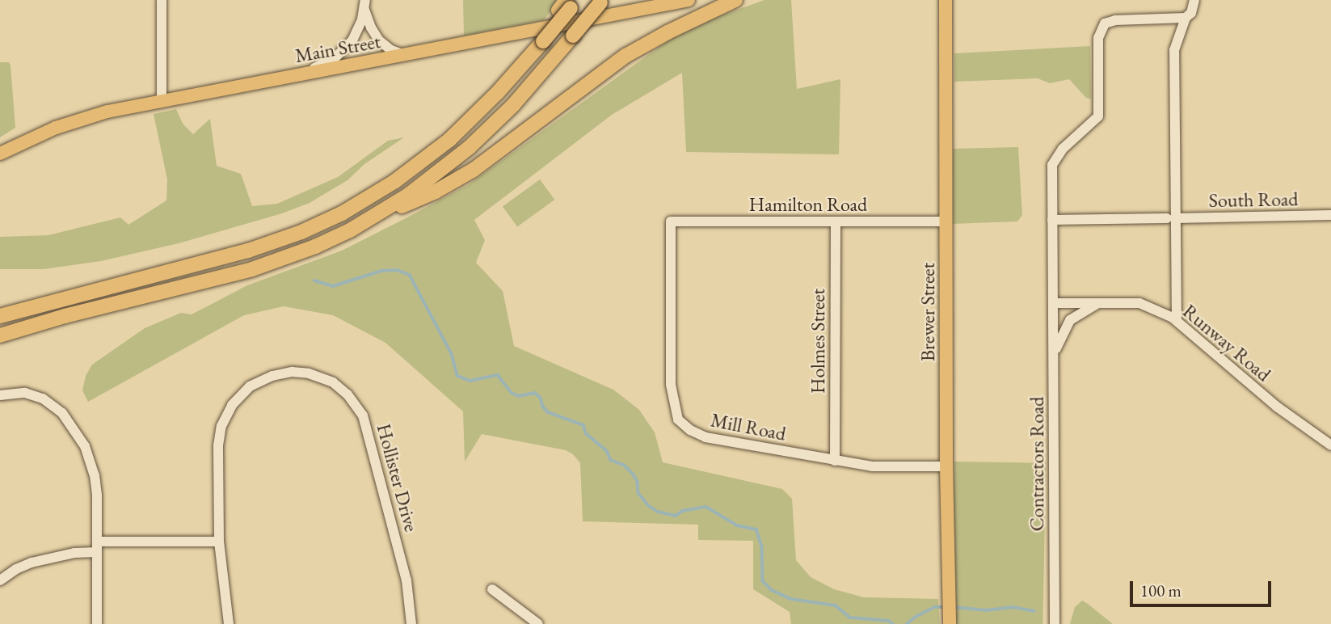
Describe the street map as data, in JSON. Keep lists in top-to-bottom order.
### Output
{
  "streets": {
    "main road": ["Main Street", "Brewer Street"],
    "street": [
      "South Road",
      "Hamilton Road",
      "Holmes Street",
      "Runway Road",
      "Mill Road",
      "Contractors Road",
      "Hollister Drive"
    ]
  },
  "crossings": [
    ["South Road", "Contractors Road"],
    ["Hamilton Road", "Brewer Street"],
    ["Hamilton Road", "Holmes Street"],
    ["Hamilton Road", "Mill Road"],
    ["Brewer Street", "Mill Road"],
    ["Holmes Street", "Mill Road"],
    ["Runway Road", "Contractors Road"]
  ],
  "scale_bar": "100 m"
}
